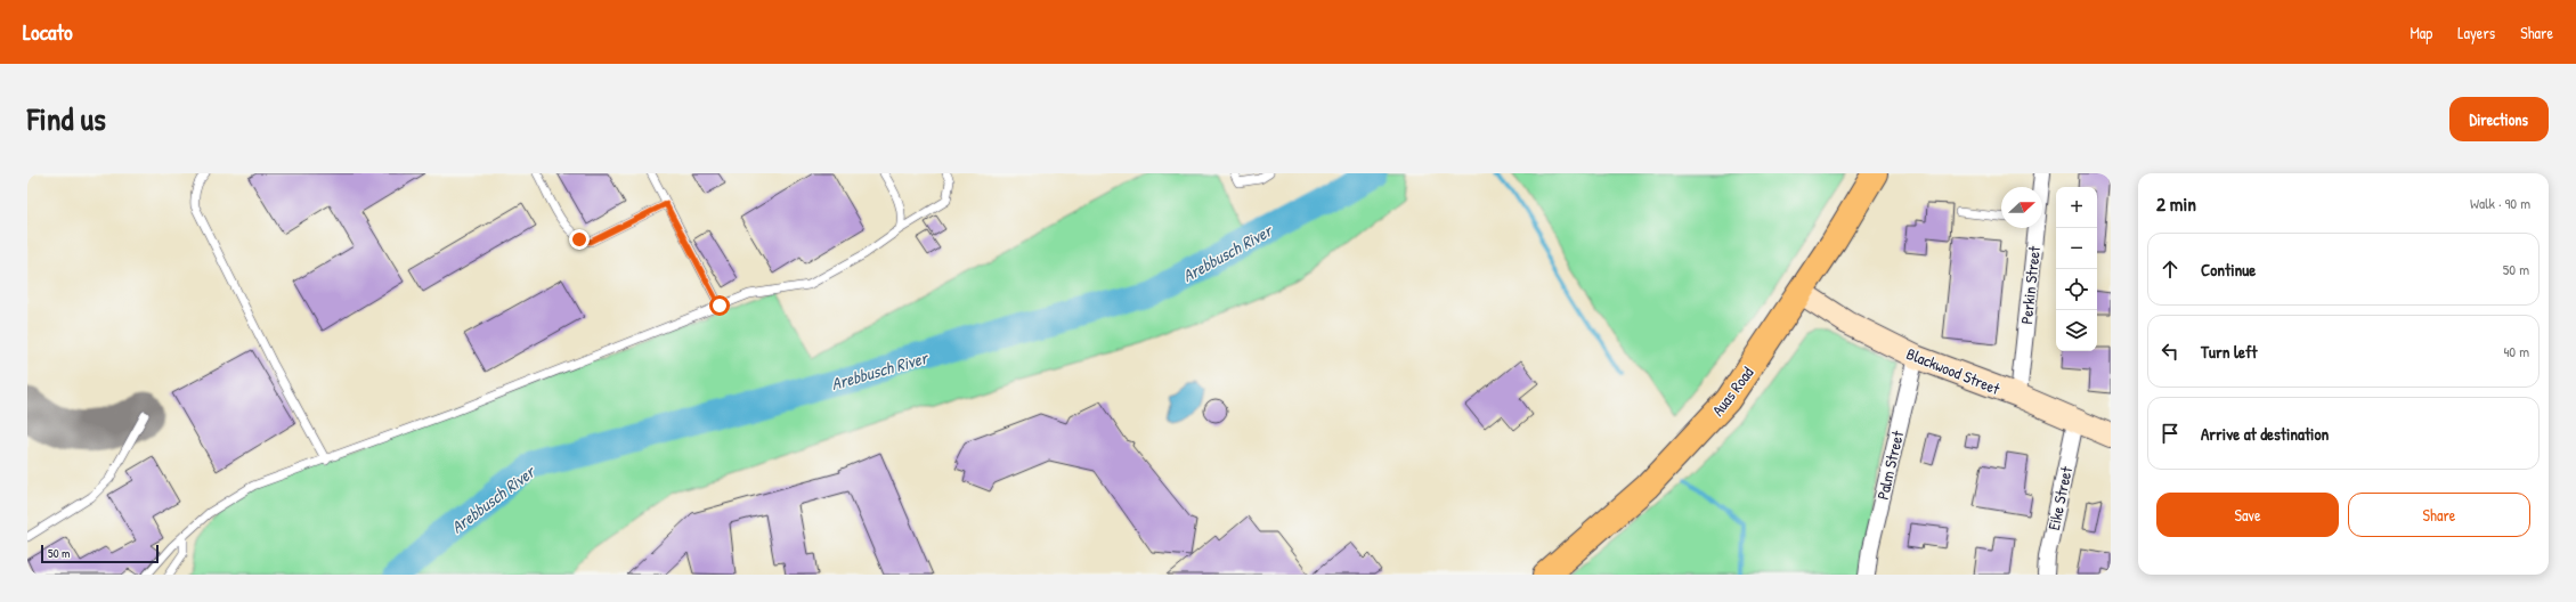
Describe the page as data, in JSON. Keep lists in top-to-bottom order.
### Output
{
  "streets": {
    "main road": ["Auas Road"],
    "street": [
      "Perkin Street",
      "Blackwood Street",
      "Palm Street",
      "Eike Street"
    ]
  },
  "crossings": [
    ["Perkin Street", "Blackwood Street"],
    ["Blackwood Street", "Auas Road"],
    ["Blackwood Street", "Palm Street"],
    ["Blackwood Street", "Eike Street"]
  ],
  "water": ["Arebbusch River"],
  "scale_bar": "50 m",
  "north": "right",
  "page": {
    "header": "Locato",
    "nav": ["Map", "Layers", "Share"],
    "title": "Find us",
    "buttons": [
      "Directions",
      ["Save", "Share"]
    ],
    "heading": ["2 min", "Walk · 90 m"],
    "map_buttons": ["+", "−"],
    "list": [
      ["Continue", "50 m"],
      ["Turn left", "40 m"],
      "Arrive at destination"
    ],
    "scale": "50 m"
  }
}
